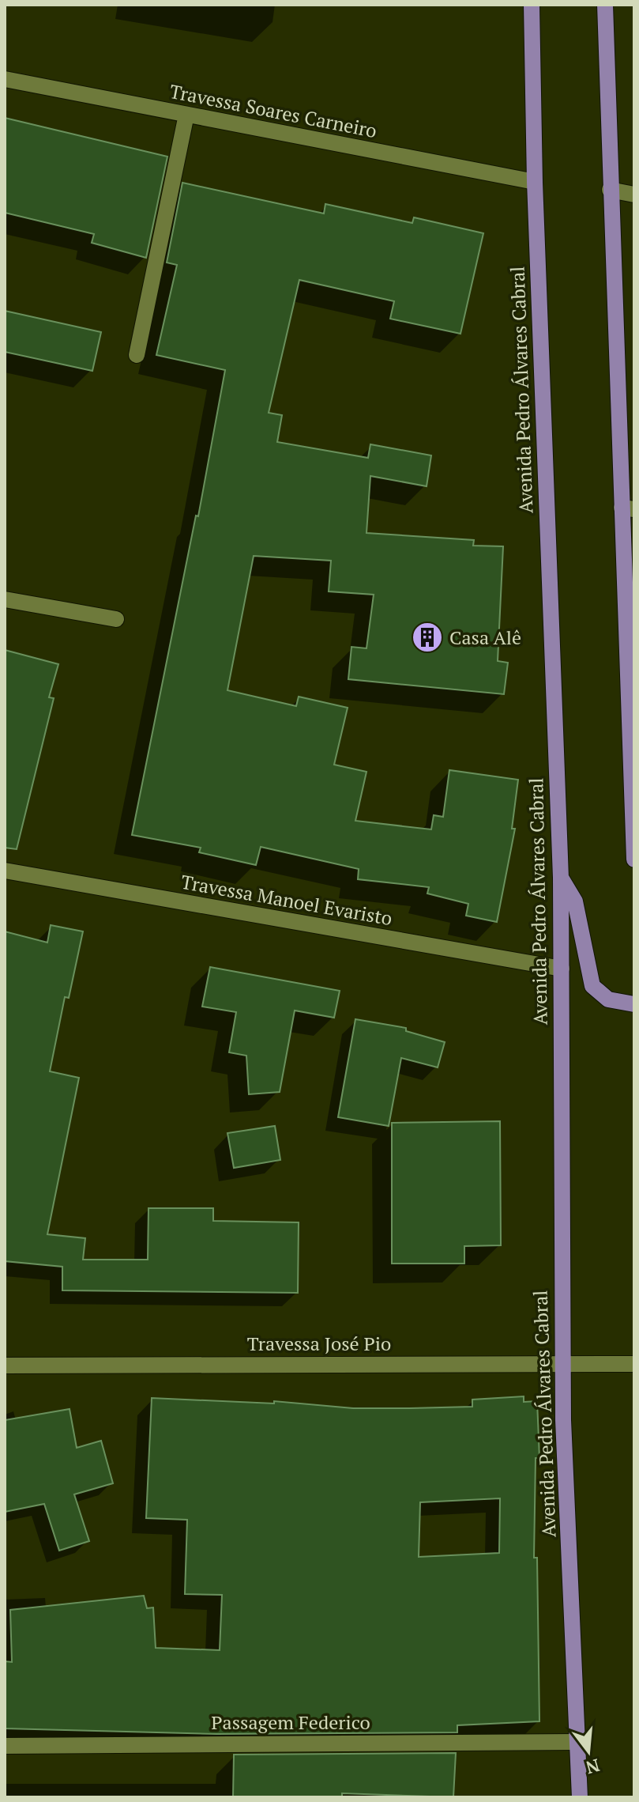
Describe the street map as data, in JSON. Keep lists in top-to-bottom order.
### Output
{
  "streets": {
    "main road": ["Avenida Pedro Álvares Cabral"],
    "street": [
      "Travessa Soares Carneiro",
      "Travessa Manoel Evaristo",
      "Travessa José Pio",
      "Passagem Federico"
    ]
  },
  "crossings": [
    ["Travessa Soares Carneiro", "Avenida Pedro Álvares Cabral"],
    ["Avenida Pedro Álvares Cabral", "Travessa Manoel Evaristo"],
    ["Avenida Pedro Álvares Cabral", "Travessa José Pio"],
    ["Avenida Pedro Álvares Cabral", "Passagem Federico"]
  ],
  "places": {
    "building": ["Casa Alê"]
  },
  "north": "bottom"
}
